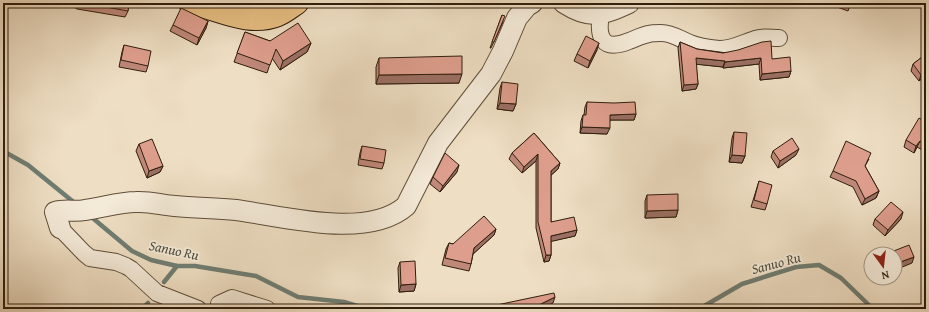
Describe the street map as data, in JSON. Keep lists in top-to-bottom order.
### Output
{
  "water": ["Sanuo Ru"],
  "north": "bottom"
}
